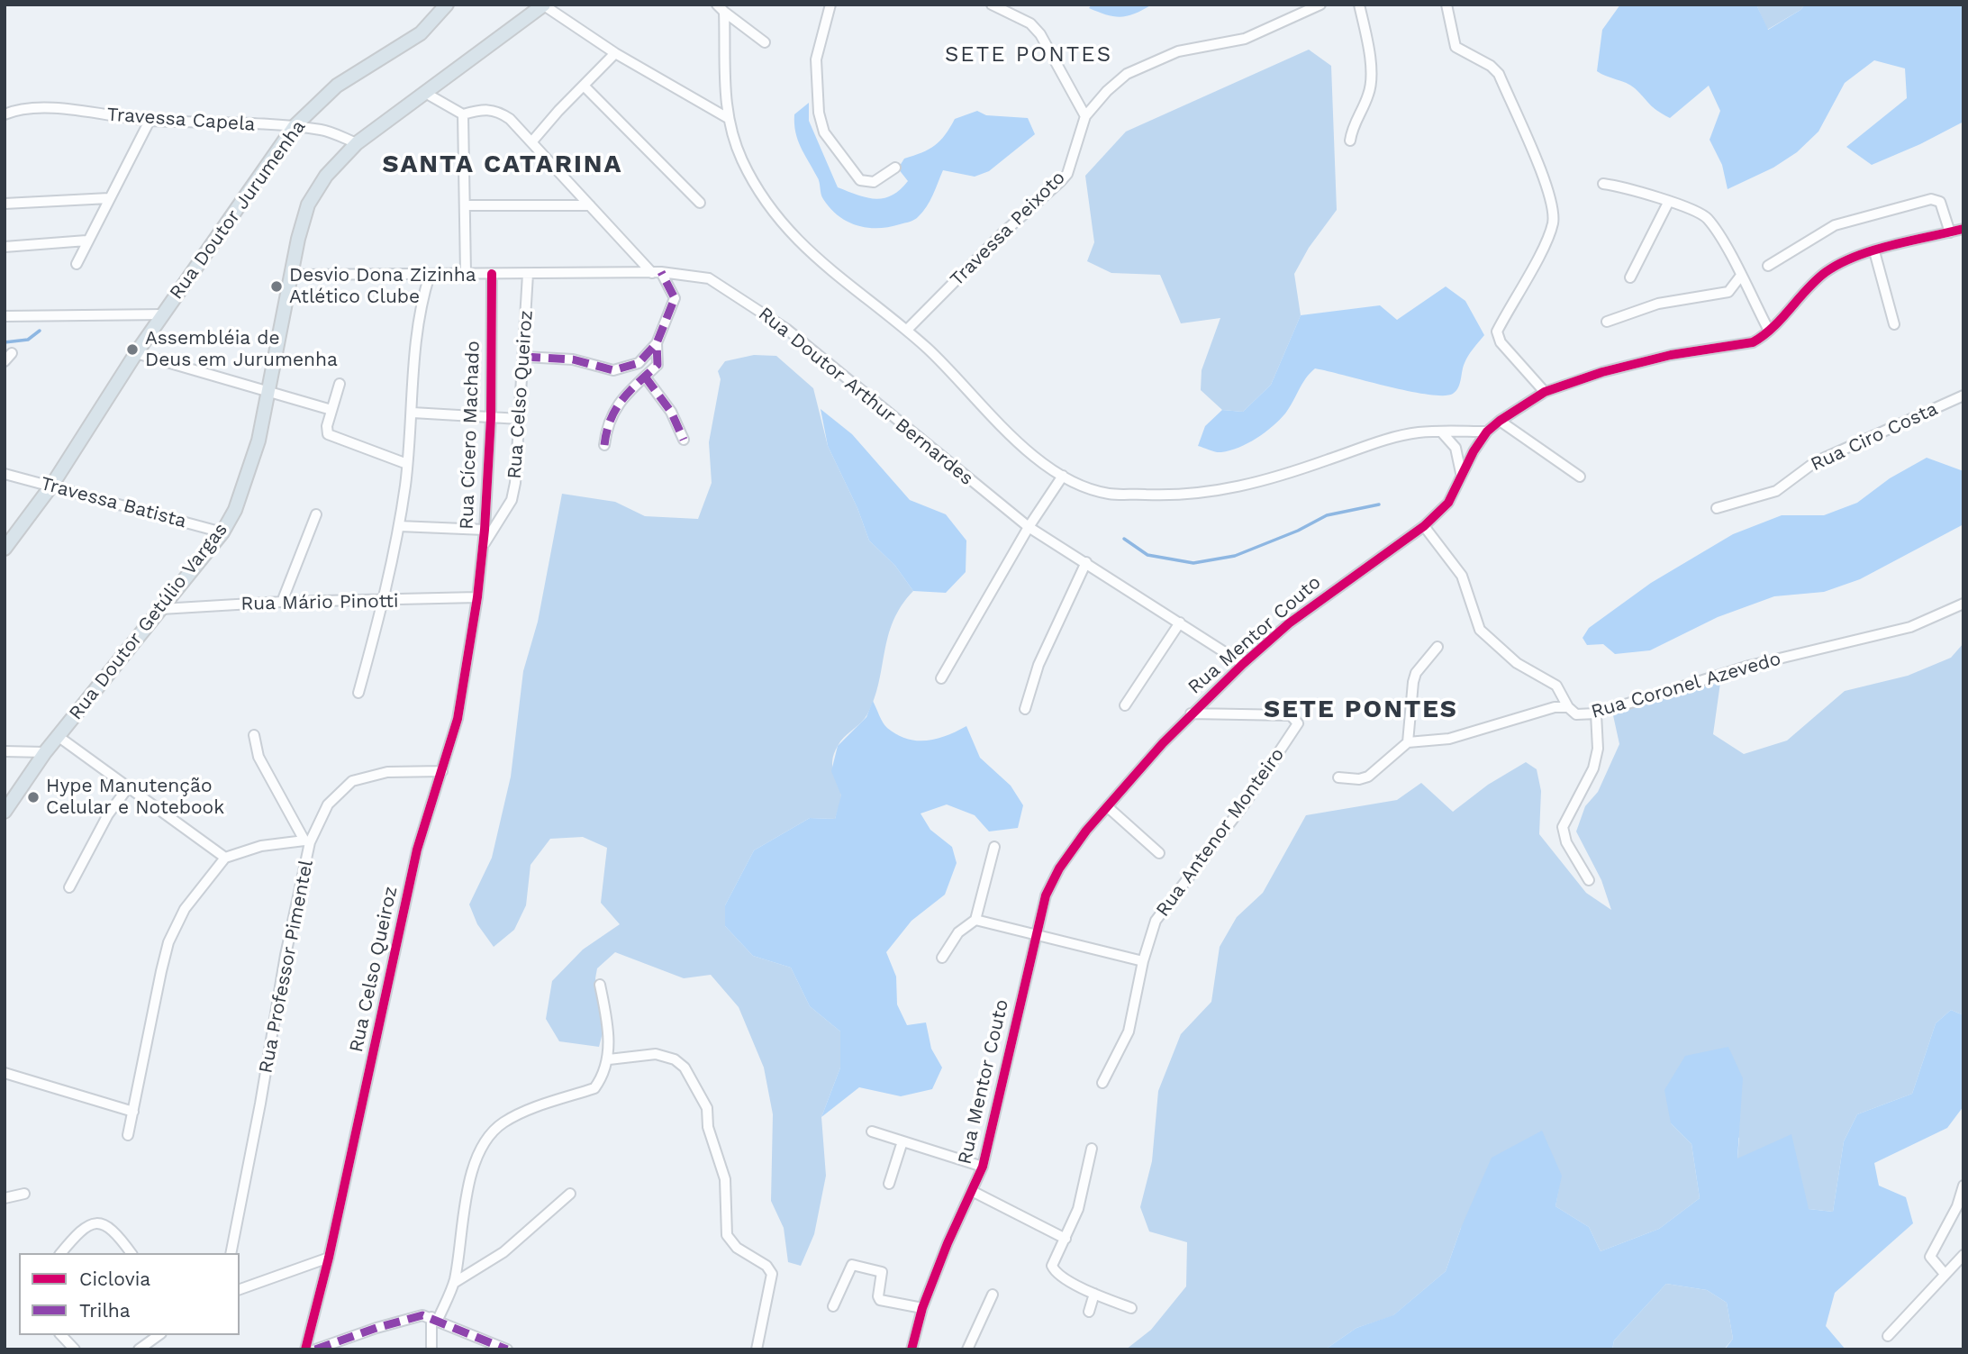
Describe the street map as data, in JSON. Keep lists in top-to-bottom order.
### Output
{
  "streets": {
    "main road": ["Rua Doutor Jurumenha", "Rua Doutor Getúlio Vargas"],
    "street": [
      "Travessa Capela",
      "Travessa Peixoto",
      "Rua Celso Queiroz",
      "Rua Doutor Arthur Bernardes",
      "Rua Cícero Machado",
      "Rua Ciro Costa",
      "Travessa Batista",
      "Rua Mário Pinotti",
      "Rua Mentor Couto",
      "Rua Coronel Azevedo",
      "Rua Antenor Monteiro",
      "Rua Professor Pimentel"
    ]
  },
  "crossings": [
    ["Travessa Capela", "Rua Doutor Jurumenha"],
    ["Travessa Capela", "Rua Doutor Getúlio Vargas"],
    ["Rua Doutor Jurumenha", "Travessa Batista"],
    ["Rua Celso Queiroz", "Rua Doutor Arthur Bernardes"],
    ["Rua Celso Queiroz", "Rua Cícero Machado"],
    ["Rua Celso Queiroz", "Rua Mário Pinotti"],
    ["Rua Celso Queiroz", "Rua Professor Pimentel"],
    ["Rua Doutor Arthur Bernardes", "Rua Cícero Machado"],
    ["Rua Doutor Arthur Bernardes", "Rua Doutor Getúlio Vargas"],
    ["Rua Doutor Arthur Bernardes", "Rua Mentor Couto"],
    ["Rua Cícero Machado", "Rua Mário Pinotti"],
    ["Travessa Batista", "Rua Doutor Getúlio Vargas"],
    ["Rua Mário Pinotti", "Rua Doutor Getúlio Vargas"],
    ["Rua Mentor Couto", "Rua Coronel Azevedo"],
    ["Rua Mentor Couto", "Rua Antenor Monteiro"]
  ],
  "districts": ["SETE PONTES", "SANTA CATARINA", "SETE PONTES"],
  "places": ["Desvio Dona Zizinha Atlético Clube", "Assembléia de Deus em Jurumenha", "Hype Manutenção Celular e Notebook"],
  "legend": ["Ciclovia", "Trilha"]
}
